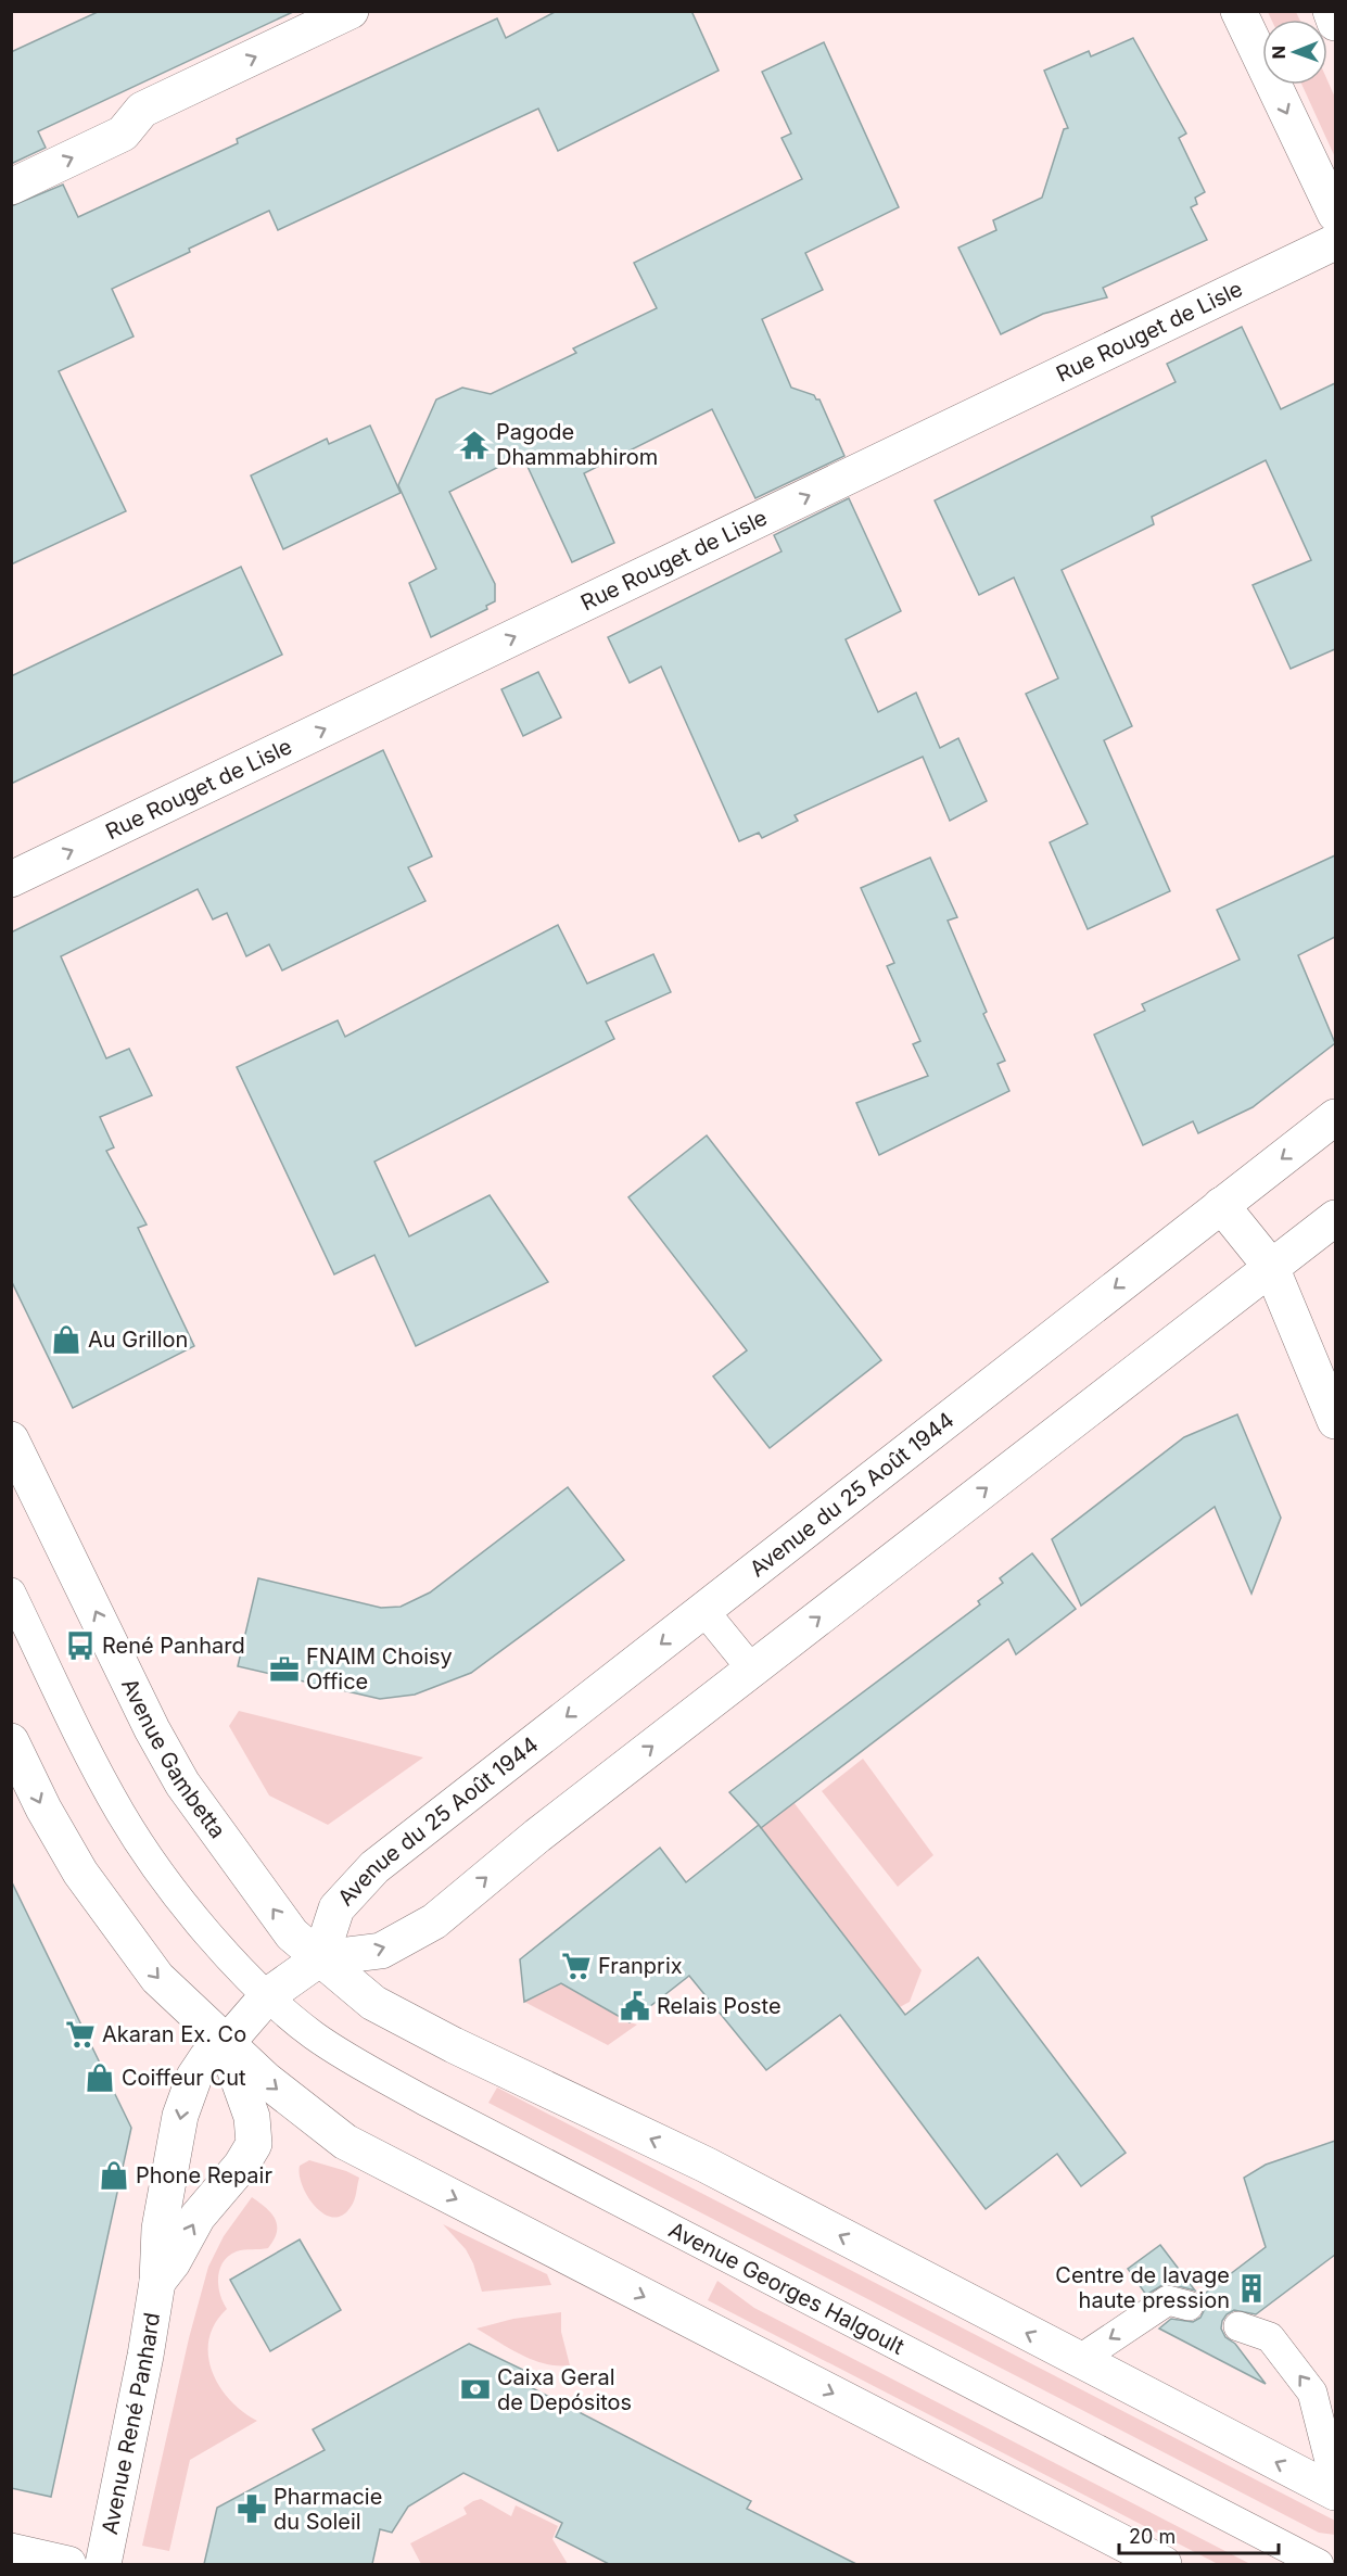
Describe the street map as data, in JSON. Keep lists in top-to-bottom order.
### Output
{
  "streets": {
    "main road": [
      "Rue Rouget de Lisle",
      "Avenue du 25 Août 1944",
      "Avenue Gambetta",
      "Avenue René Panhard"
    ],
    "lane": ["Avenue Georges Halgoult"]
  },
  "crossings": [
    ["Avenue du 25 Août 1944", "Avenue Gambetta"],
    ["Avenue du 25 Août 1944", "Avenue René Panhard"],
    ["Avenue Gambetta", "Avenue René Panhard"],
    ["Avenue Georges Halgoult", "Avenue René Panhard"]
  ],
  "one_way": ["Rue Rouget de Lisle"],
  "places": {
    "temple": ["Pagode Dhammabhirom"],
    "shop": ["Au Grillon", "Coiffeur Cut", "Phone Repair"],
    "bus stop": ["René Panhard"],
    "office": ["FNAIM Choisy Office"],
    "supermarket": ["Franprix", "Akaran Ex. Co"],
    "public building": ["Relais Poste"],
    "building": ["Centre de lavage haute pression"],
    "bank": ["Caixa Geral de Depósitos"],
    "pharmacy": ["Pharmacie du Soleil"]
  },
  "scale_bar": "20 m",
  "north": "left"
}
